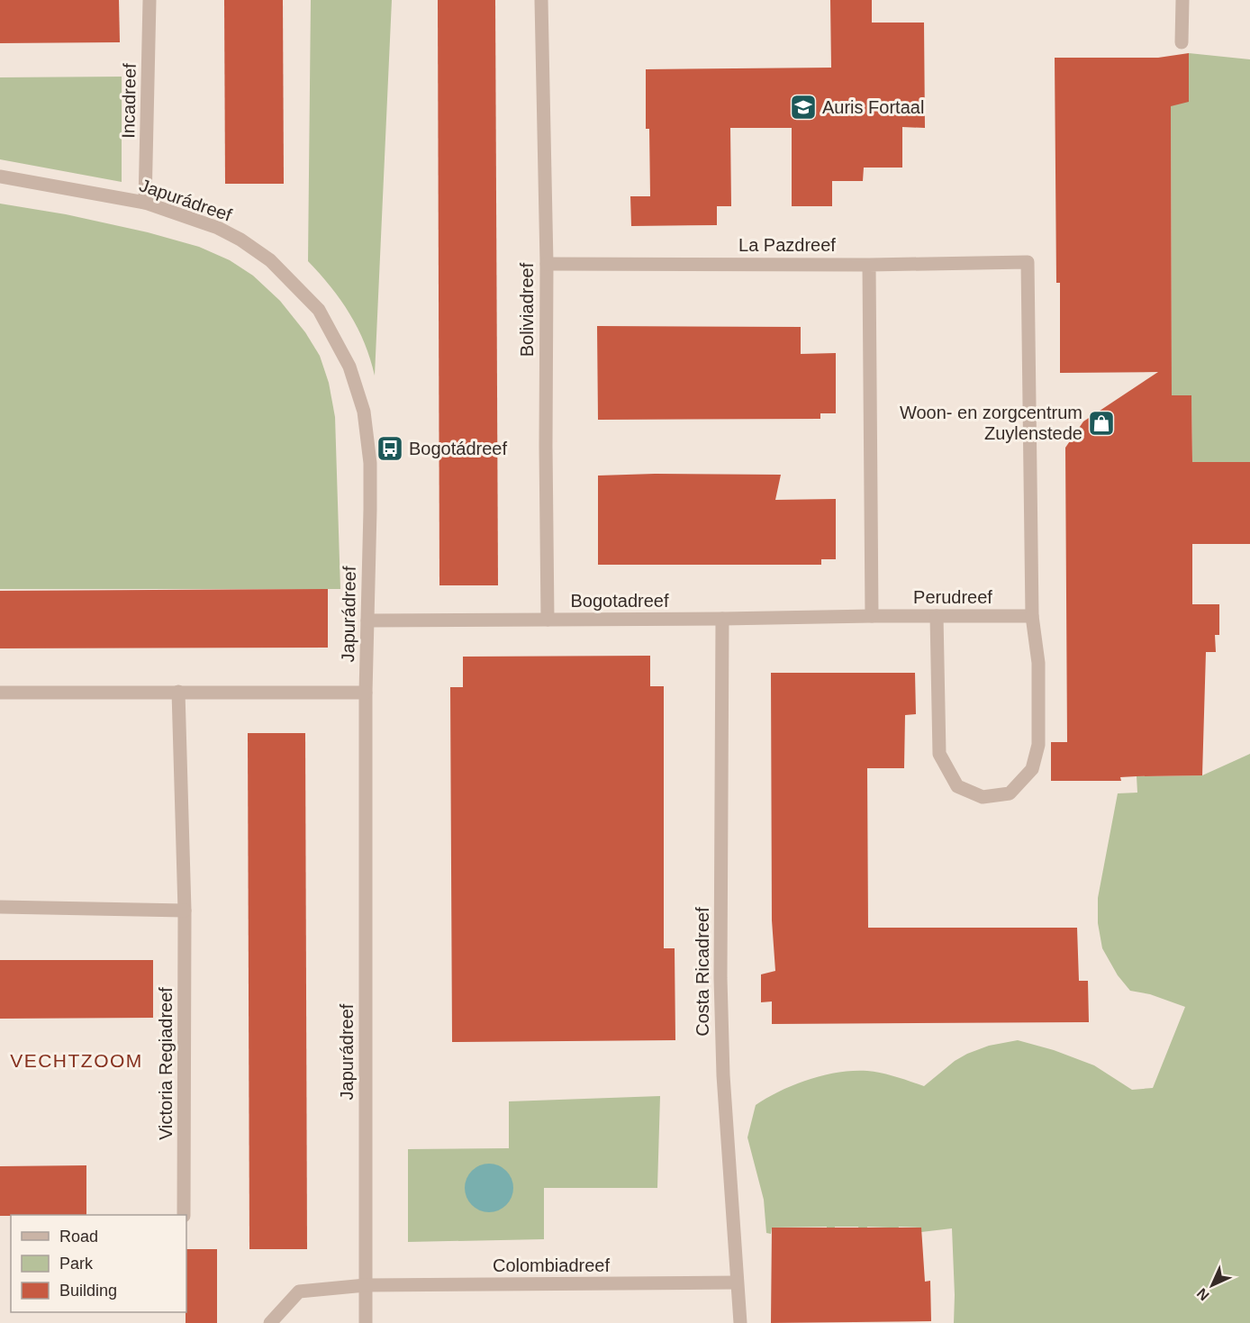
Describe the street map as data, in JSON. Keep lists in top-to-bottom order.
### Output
{
  "streets": {
    "street": [
      "Incadreef",
      "Japurádreef",
      "La Pazdreef",
      "Boliviadreef",
      "Perudreef",
      "Bogotadreef",
      "Costa Ricadreef",
      "Victoria Regiadreef",
      "Colombiadreef"
    ]
  },
  "crossings": [
    ["Incadreef", "Japurádreef"],
    ["Japurádreef", "Bogotadreef"],
    ["Japurádreef", "Colombiadreef"],
    ["La Pazdreef", "Boliviadreef"],
    ["La Pazdreef", "Perudreef"],
    ["Boliviadreef", "Bogotadreef"],
    ["Perudreef", "Bogotadreef"],
    ["Bogotadreef", "Costa Ricadreef"],
    ["Costa Ricadreef", "Colombiadreef"]
  ],
  "districts": ["VECHTZOOM"],
  "places": {
    "school or university": ["Auris Fortaal"],
    "shop": ["Woon- en zorgcentrum Zuylenstede"],
    "bus stop": ["Bogotádreef"]
  },
  "legend": ["Road", "Park", "Building"],
  "north": "bottom left"
}
